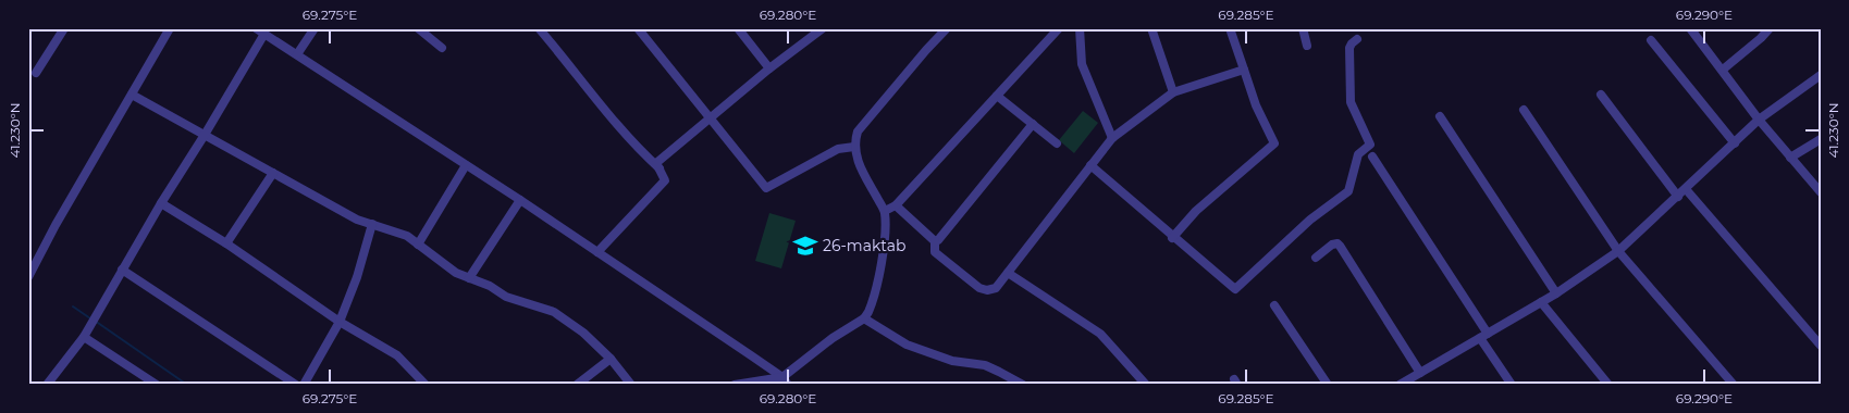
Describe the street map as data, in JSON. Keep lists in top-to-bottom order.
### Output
{
  "places": {
    "school or university": ["26-maktab"]
  },
  "coordinates": [
    "69.275°E",
    "69.280°E",
    "69.285°E",
    "69.290°E",
    "41.230°N"
  ]
}
